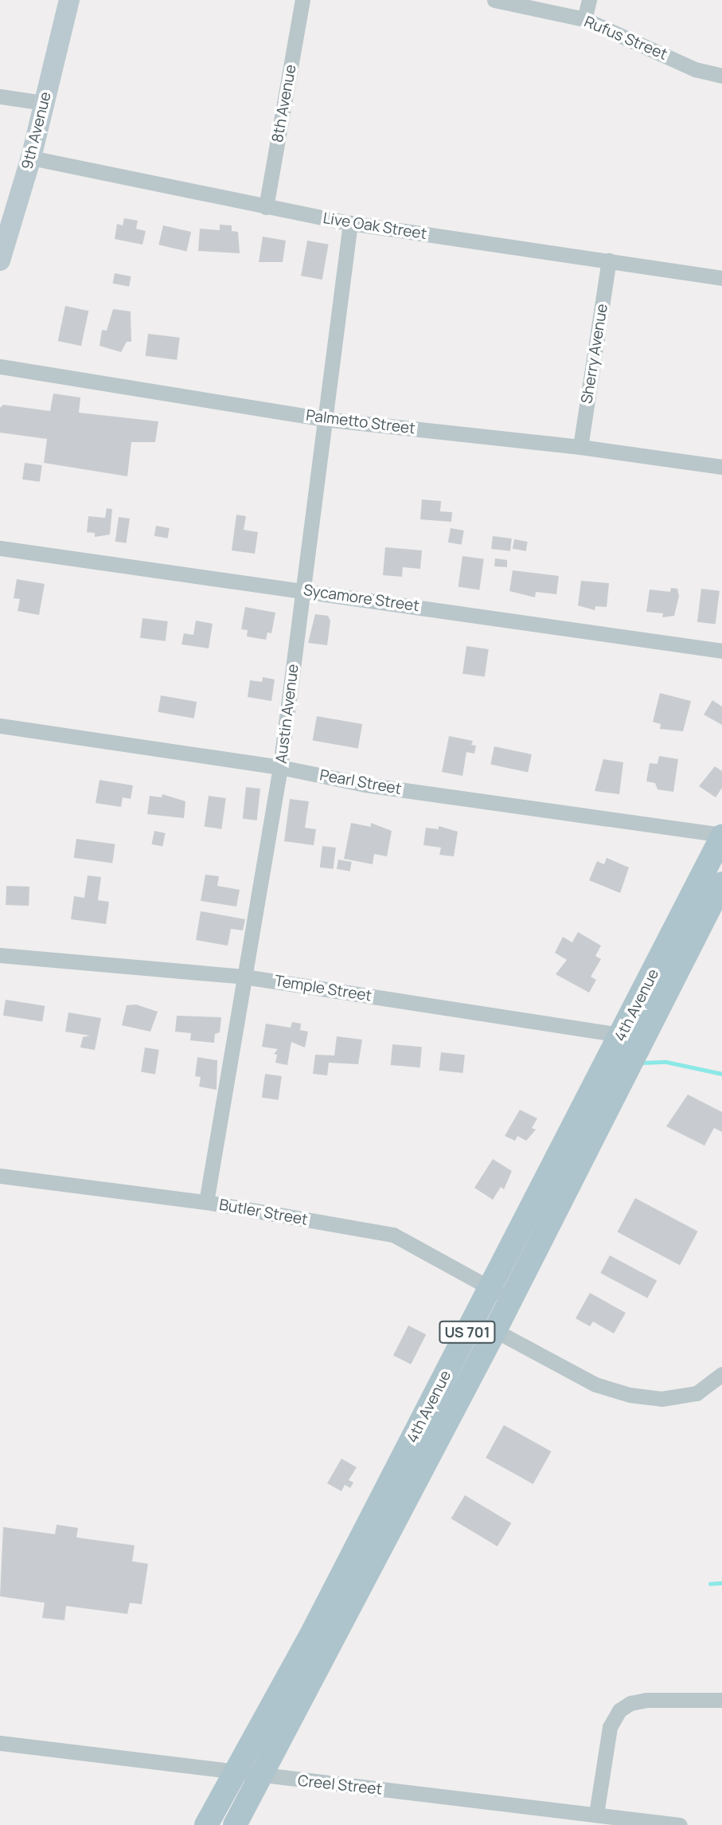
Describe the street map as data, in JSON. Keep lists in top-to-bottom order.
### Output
{
  "streets": {
    "main road": ["4th Avenue", "US 701"],
    "street": [
      "Rufus Street",
      "8th Avenue",
      "9th Avenue",
      "Live Oak Street",
      "Sherry Avenue",
      "Palmetto Street",
      "Sycamore Street",
      "Austin Avenue",
      "Pearl Street",
      "Temple Street",
      "Butler Street",
      "Creel Street"
    ]
  },
  "crossings": [
    ["8th Avenue", "Live Oak Street"],
    ["9th Avenue", "Live Oak Street"],
    ["Live Oak Street", "Sherry Avenue"],
    ["Live Oak Street", "Austin Avenue"],
    ["Sherry Avenue", "Palmetto Street"],
    ["Palmetto Street", "Austin Avenue"],
    ["Sycamore Street", "Austin Avenue"],
    ["Austin Avenue", "Pearl Street"],
    ["Austin Avenue", "Temple Street"],
    ["Austin Avenue", "Butler Street"],
    ["Pearl Street", "4th Avenue"],
    ["Temple Street", "4th Avenue"],
    ["4th Avenue", "Butler Street"],
    ["4th Avenue", "Creel Street"]
  ]
}
